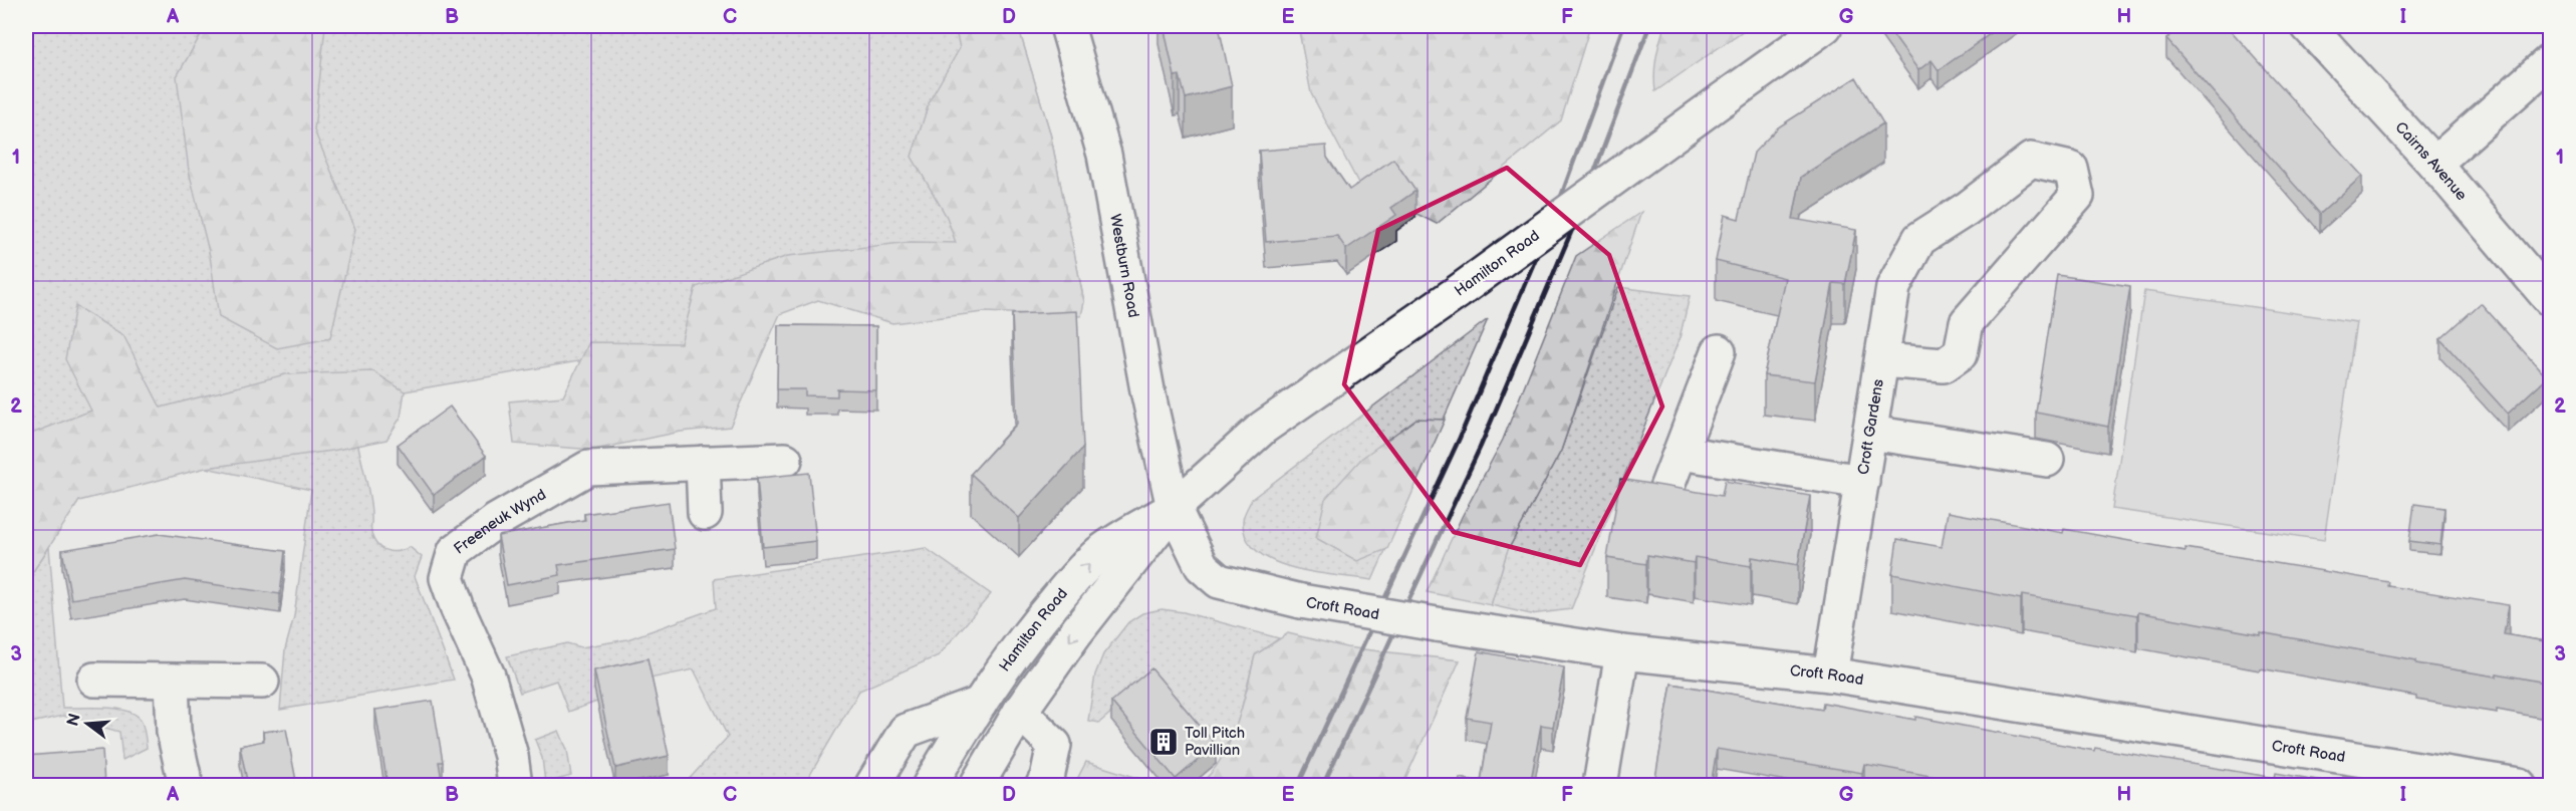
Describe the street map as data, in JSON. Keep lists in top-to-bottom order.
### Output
{
  "streets": {
    "street": [
      "Cairns Avenue",
      "Hamilton Road",
      "Westburn Road",
      "Croft Gardens",
      "Freeneuk Wynd",
      "Croft Road"
    ]
  },
  "crossings": [
    ["Hamilton Road", "Westburn Road"],
    ["Hamilton Road", "Croft Road"],
    ["Westburn Road", "Croft Road"],
    ["Croft Gardens", "Croft Road"]
  ],
  "places": {
    "building": ["Toll Pitch Pavillian"]
  },
  "north": "left",
  "grid": {
    "columns": [
      "A",
      "B",
      "C",
      "D",
      "E",
      "F",
      "G",
      "H",
      "I"
    ],
    "rows": ["1", "2", "3"]
  }
}
